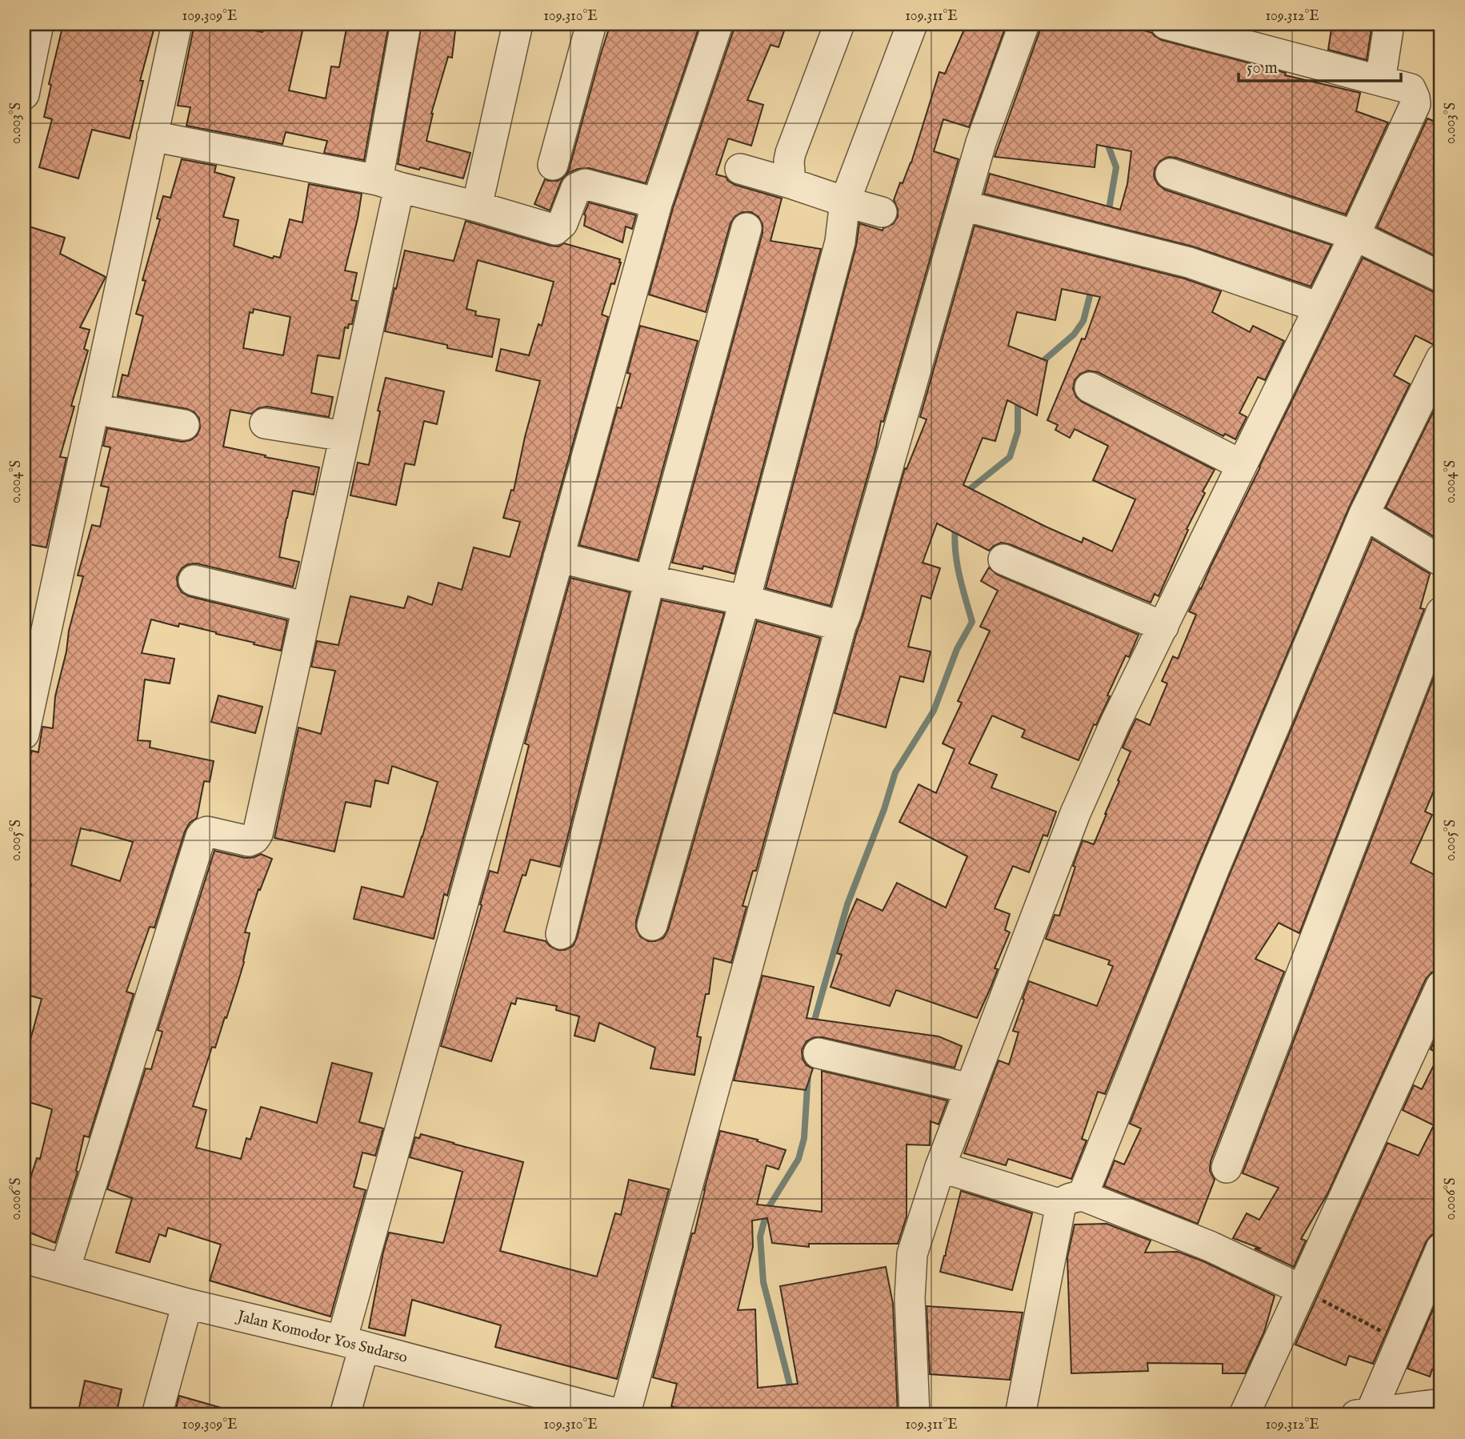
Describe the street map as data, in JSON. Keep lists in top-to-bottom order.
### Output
{
  "streets": {
    "street": ["Jalan Komodor Yos Sudarso"]
  },
  "scale_bar": "50 m",
  "coordinates": [
    "109.309°E",
    "109.310°E",
    "109.311°E",
    "109.312°E",
    "0.003°S",
    "0.004°S",
    "0.005°S",
    "0.006°S"
  ]
}
